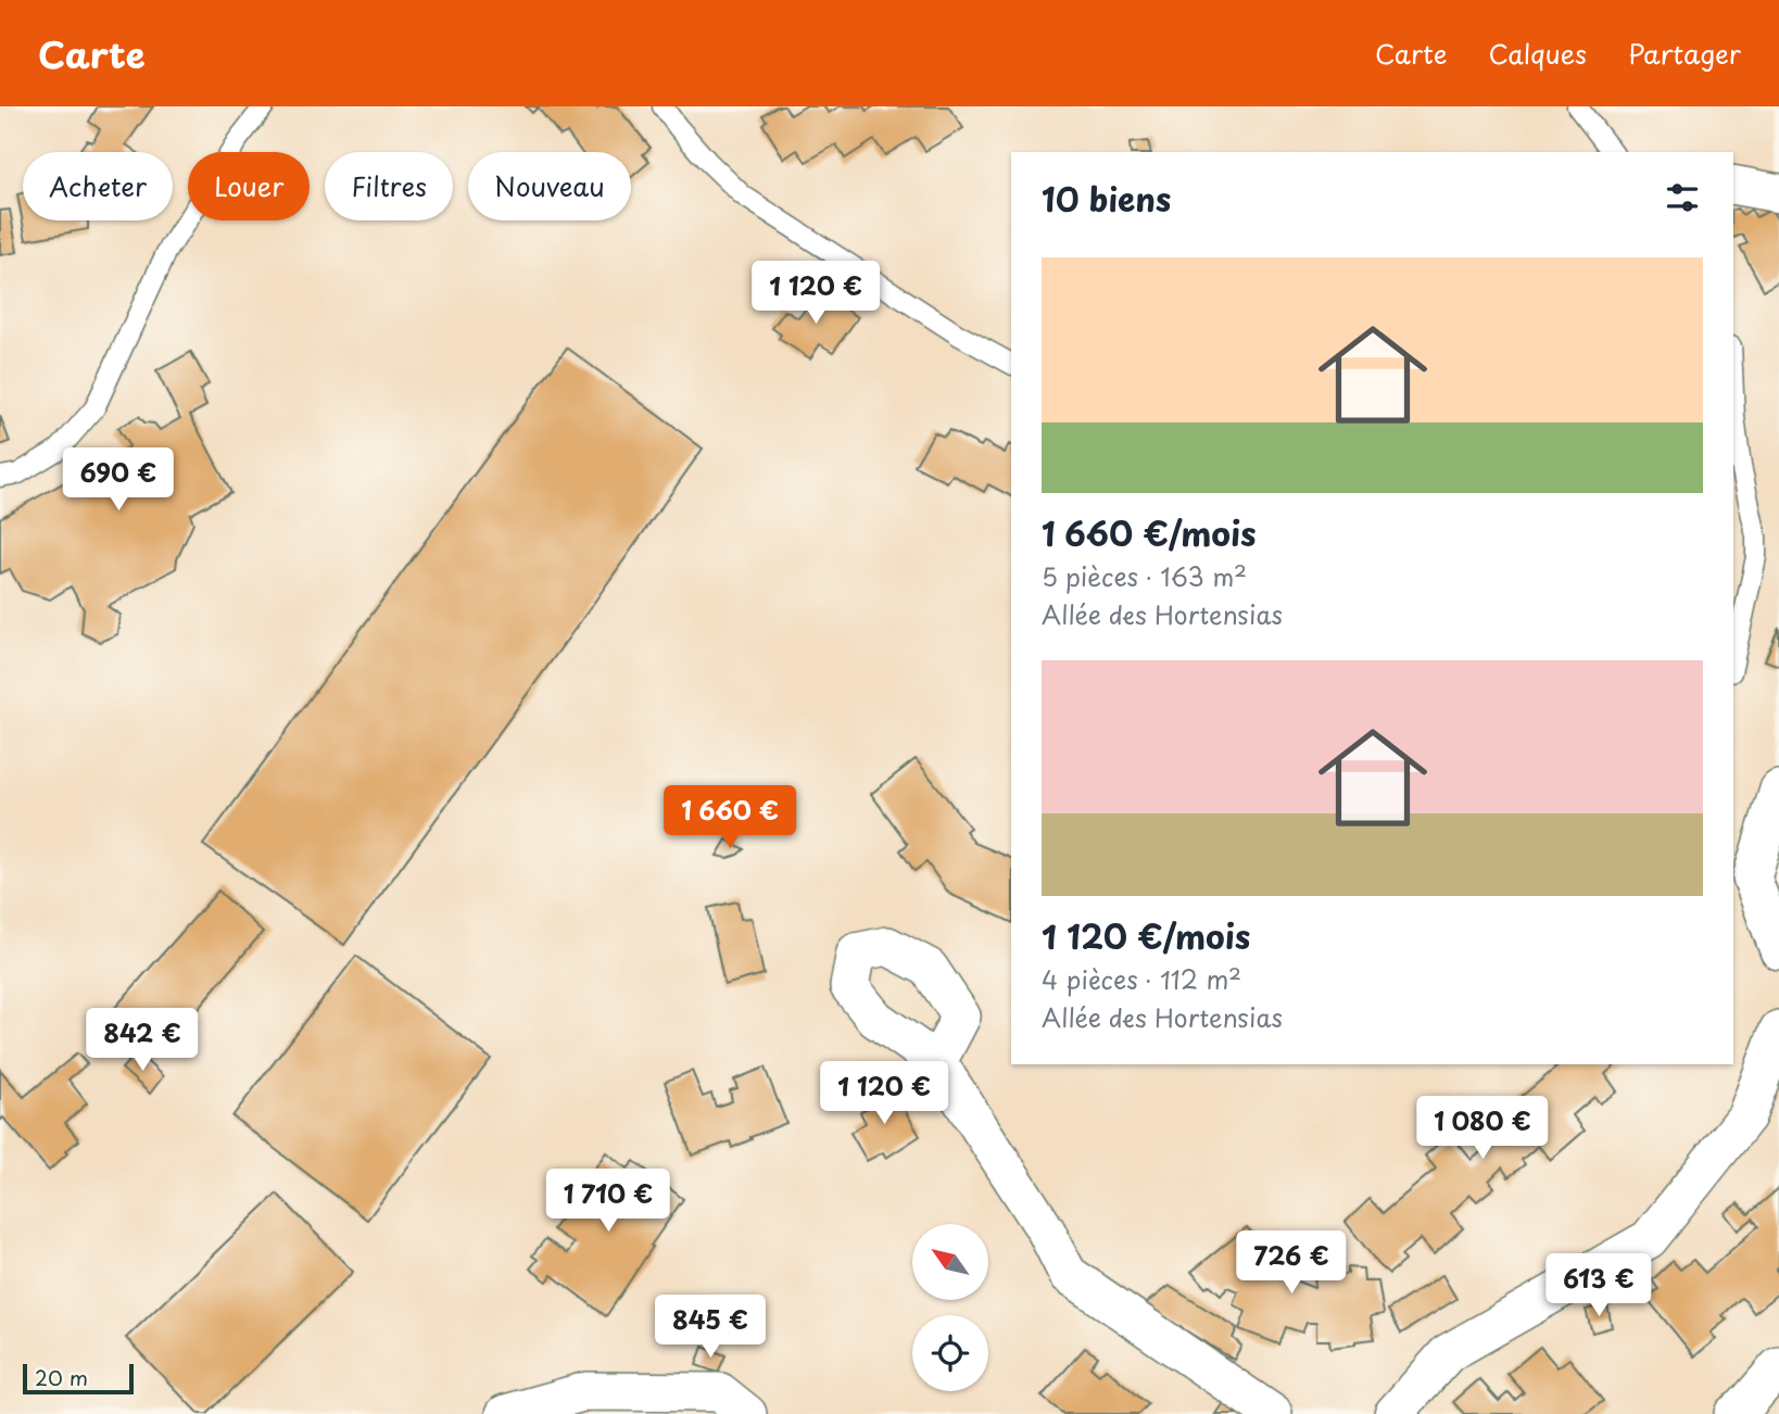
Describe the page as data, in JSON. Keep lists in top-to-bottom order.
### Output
{
  "scale_bar": "20 m",
  "north": "top left",
  "page": {
    "header": "Carte",
    "nav": ["Carte", "Calques", "Partager"],
    "chip": [
      "Acheter",
      "Louer",
      "Filtres",
      "Nouveau"
    ],
    "heading": "10 biens",
    "list": [
      {
        "name": "1 660 €/mois",
        "note": "5 pièces · 163 m² · Allée des Hortensias"
      },
      {
        "name": "1 120 €/mois",
        "note": "4 pièces · 112 m² · Allée des Hortensias"
      }
    ],
    "price": [
      "1 120 €",
      "690 €",
      "1 660 €",
      "842 €",
      "1 120 €",
      "1 080 €",
      "1 710 €",
      "726 €",
      "613 €",
      "845 €"
    ],
    "scale": "20 m"
  }
}
